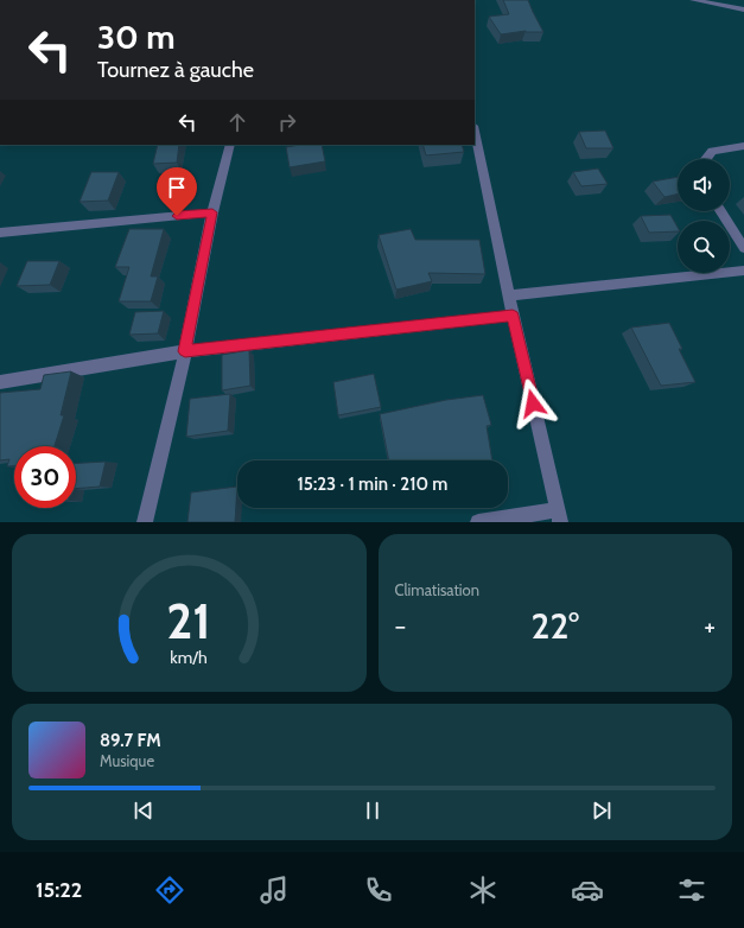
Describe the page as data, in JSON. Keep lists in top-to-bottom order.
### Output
{
  "page": {
    "turn": ["30 m", "Tournez à gauche"],
    "limit": "30",
    "trip": "15:23 · 1 min · 210 m",
    "tile": "Climatisation",
    "heat": ["−", "22°", "+"],
    "song": ["89.7 FM", "Musique"],
    "tabs": "15:22",
    "gauge": ["21", "km/h"]
  }
}
